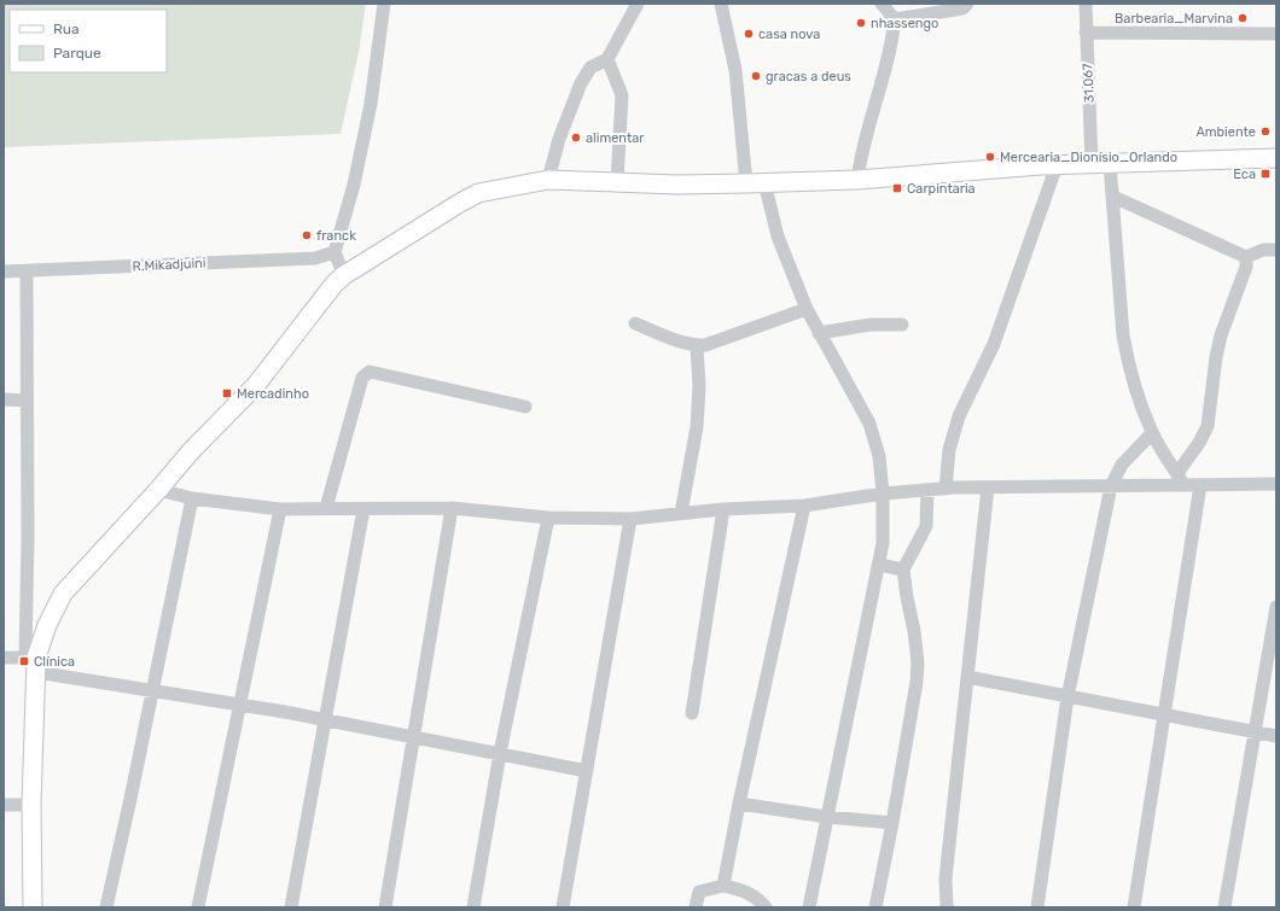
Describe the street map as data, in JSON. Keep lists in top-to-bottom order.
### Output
{
  "streets": {
    "street": ["31.067", "R.Mikadjuini"]
  },
  "places": {
    "other": [
      "Barbearia_Marvina",
      "nhassengo",
      "casa nova",
      "gracas a deus",
      "Ambiente",
      "alimentar",
      "Mercearia_Dionísio_Orlando",
      "franck"
    ],
    "transit": [
      "Eca",
      "Carpintaria",
      "Mercadinho",
      "Clínica"
    ]
  },
  "legend": ["Rua", "Parque"]
}
